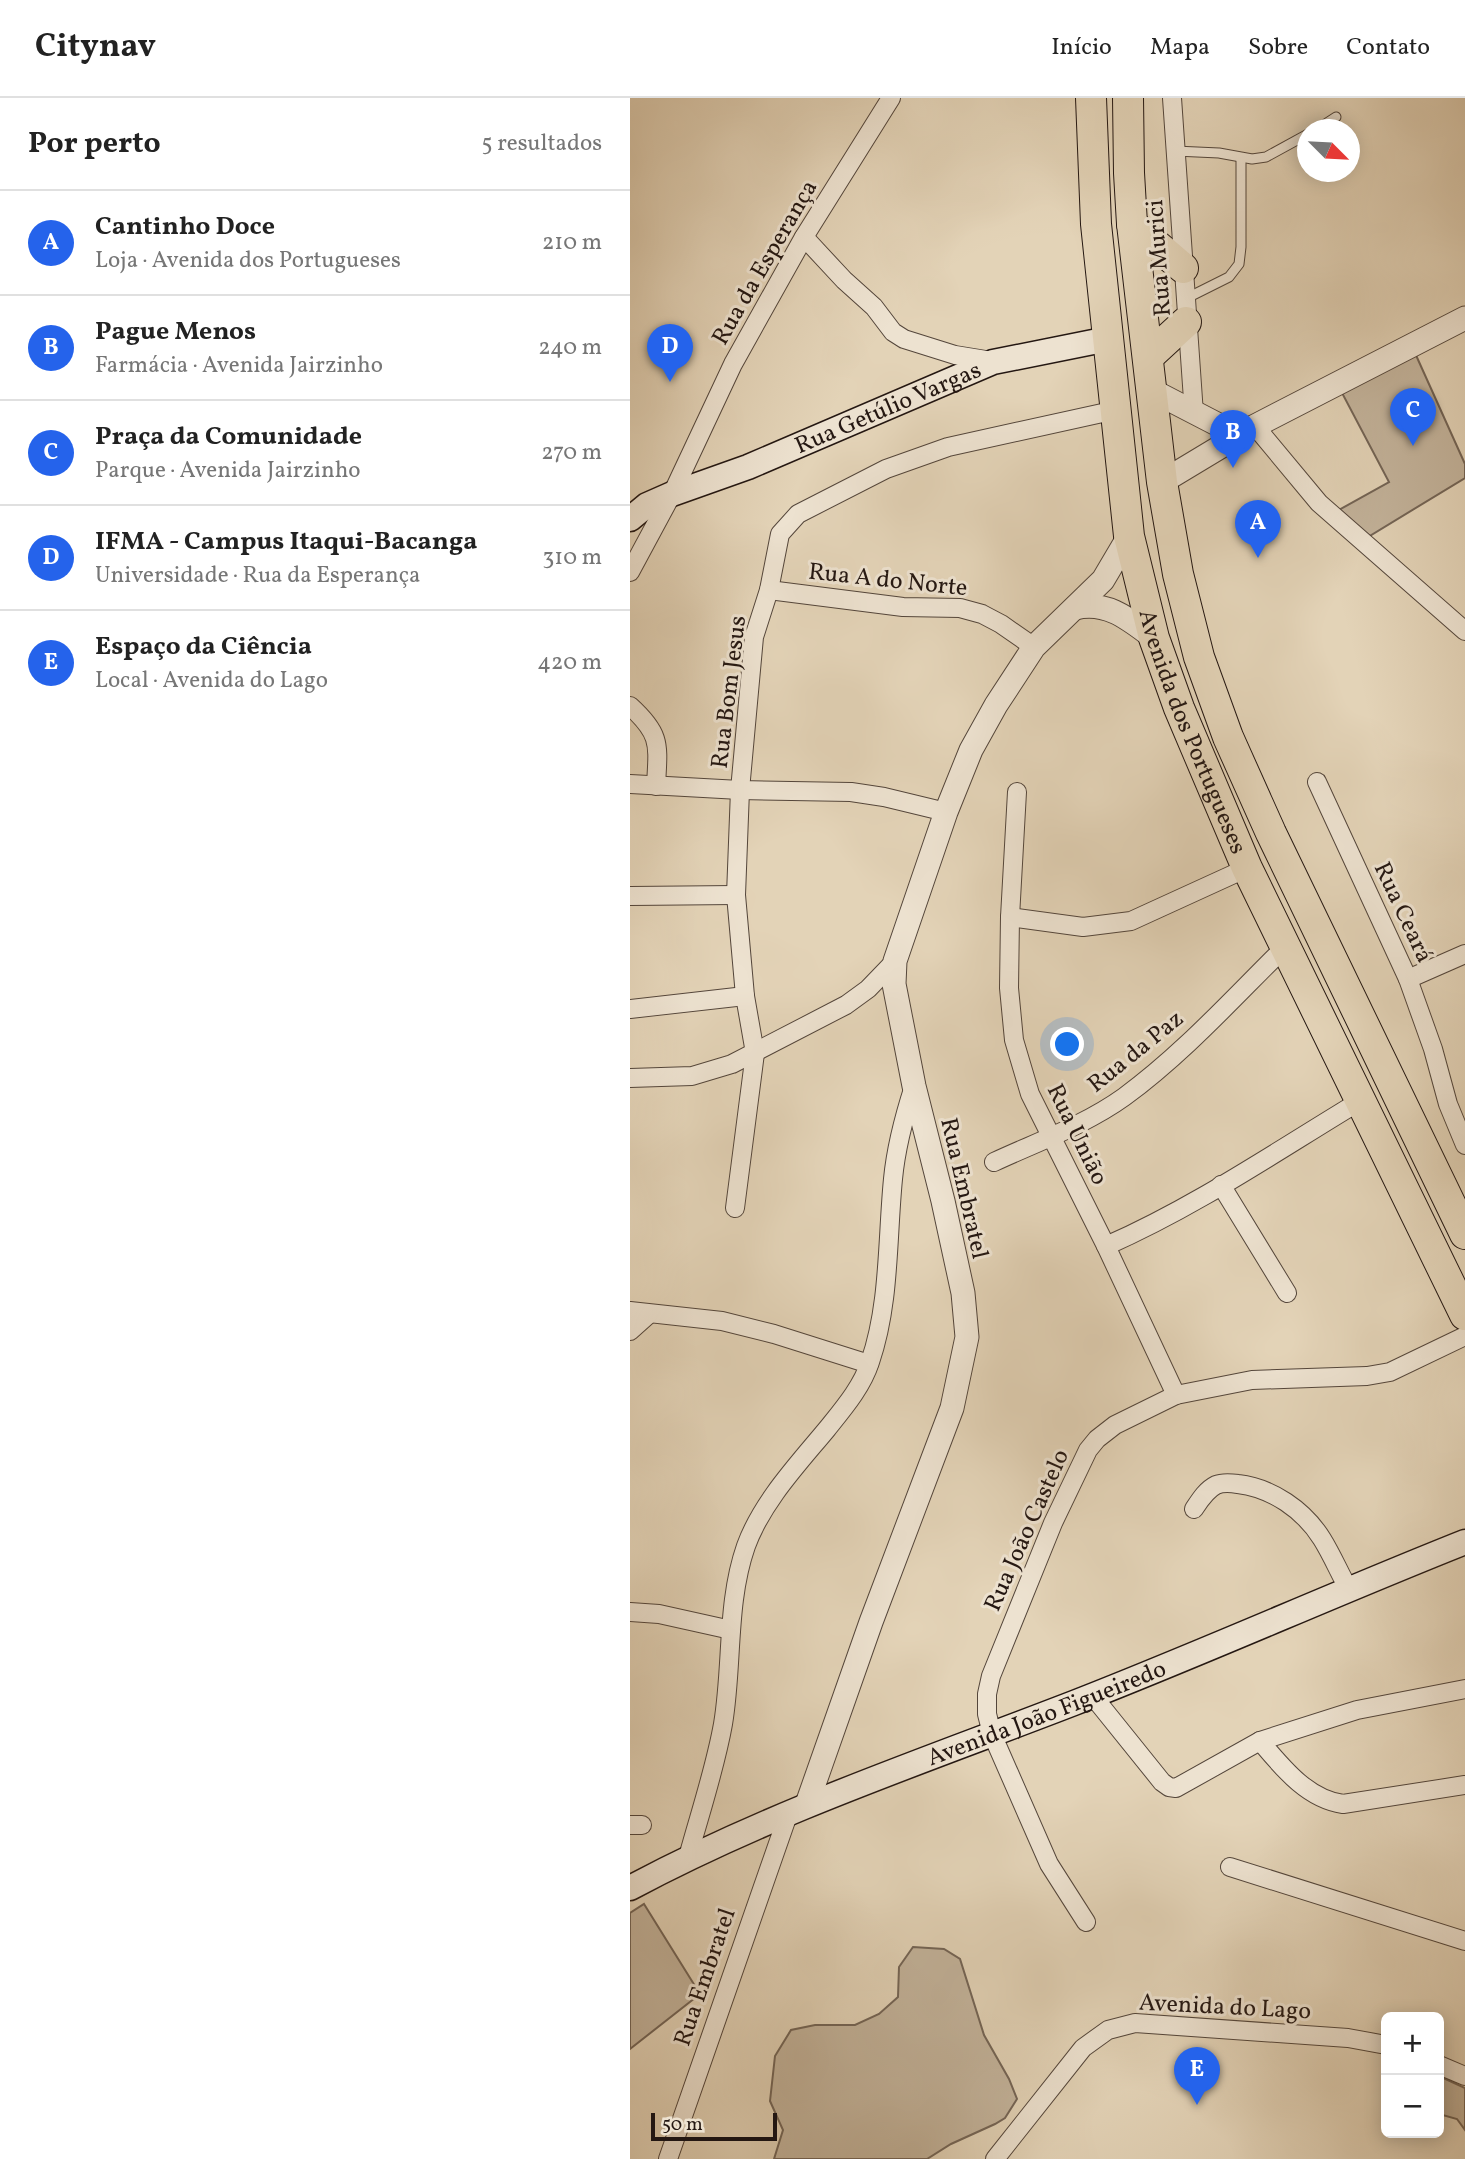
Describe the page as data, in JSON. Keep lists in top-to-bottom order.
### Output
{
  "streets": {
    "highway": ["Avenida dos Portugueses"],
    "main road": ["Rua Getúlio Vargas", "Avenida João Figueiredo"],
    "street": [
      "Rua Murici",
      "Rua da Esperança",
      "Rua A do Norte",
      "Rua Bom Jesus",
      "Rua Ceará",
      "Rua da Paz",
      "Rua União",
      "Rua Embratel",
      "Rua João Castelo",
      "Avenida do Lago"
    ]
  },
  "crossings": [
    ["Rua da Esperança", "Rua Getúlio Vargas"],
    ["Rua Getúlio Vargas", "Avenida dos Portugueses"],
    ["Rua A do Norte", "Rua Bom Jesus"],
    ["Rua A do Norte", "Rua Embratel"],
    ["Rua Bom Jesus", "Avenida dos Portugueses"],
    ["Avenida dos Portugueses", "Rua da Paz"],
    ["Avenida dos Portugueses", "Rua Embratel"],
    ["Rua da Paz", "Rua União"],
    ["Rua União", "Rua João Castelo"],
    ["Rua Embratel", "Avenida João Figueiredo"],
    ["Rua João Castelo", "Avenida João Figueiredo"]
  ],
  "scale_bar": "50 m",
  "north": "bottom right",
  "page": {
    "header": "Citynav",
    "nav": [
      "Início",
      "Mapa",
      "Sobre",
      "Contato"
    ],
    "heading": ["Por perto", "5 resultados"],
    "list": [
      {
        "mark": "A",
        "name": "Cantinho Doce",
        "note": "Loja · Avenida dos Portugueses",
        "value": "210 m"
      },
      {
        "mark": "B",
        "name": "Pague Menos",
        "note": "Farmácia · Avenida Jairzinho",
        "value": "240 m"
      },
      {
        "mark": "C",
        "name": "Praça da Comunidade",
        "note": "Parque · Avenida Jairzinho",
        "value": "270 m"
      },
      {
        "mark": "D",
        "name": "IFMA - Campus Itaqui-Bacanga",
        "note": "Universidade · Rua da Esperança",
        "value": "310 m"
      },
      {
        "mark": "E",
        "name": "Espaço da Ciência",
        "note": "Local · Avenida do Lago",
        "value": "420 m"
      }
    ],
    "pins": [
      "D",
      "C",
      "B",
      "A",
      "E"
    ],
    "map_buttons": ["+", "−"],
    "scale": "50 m"
  }
}
